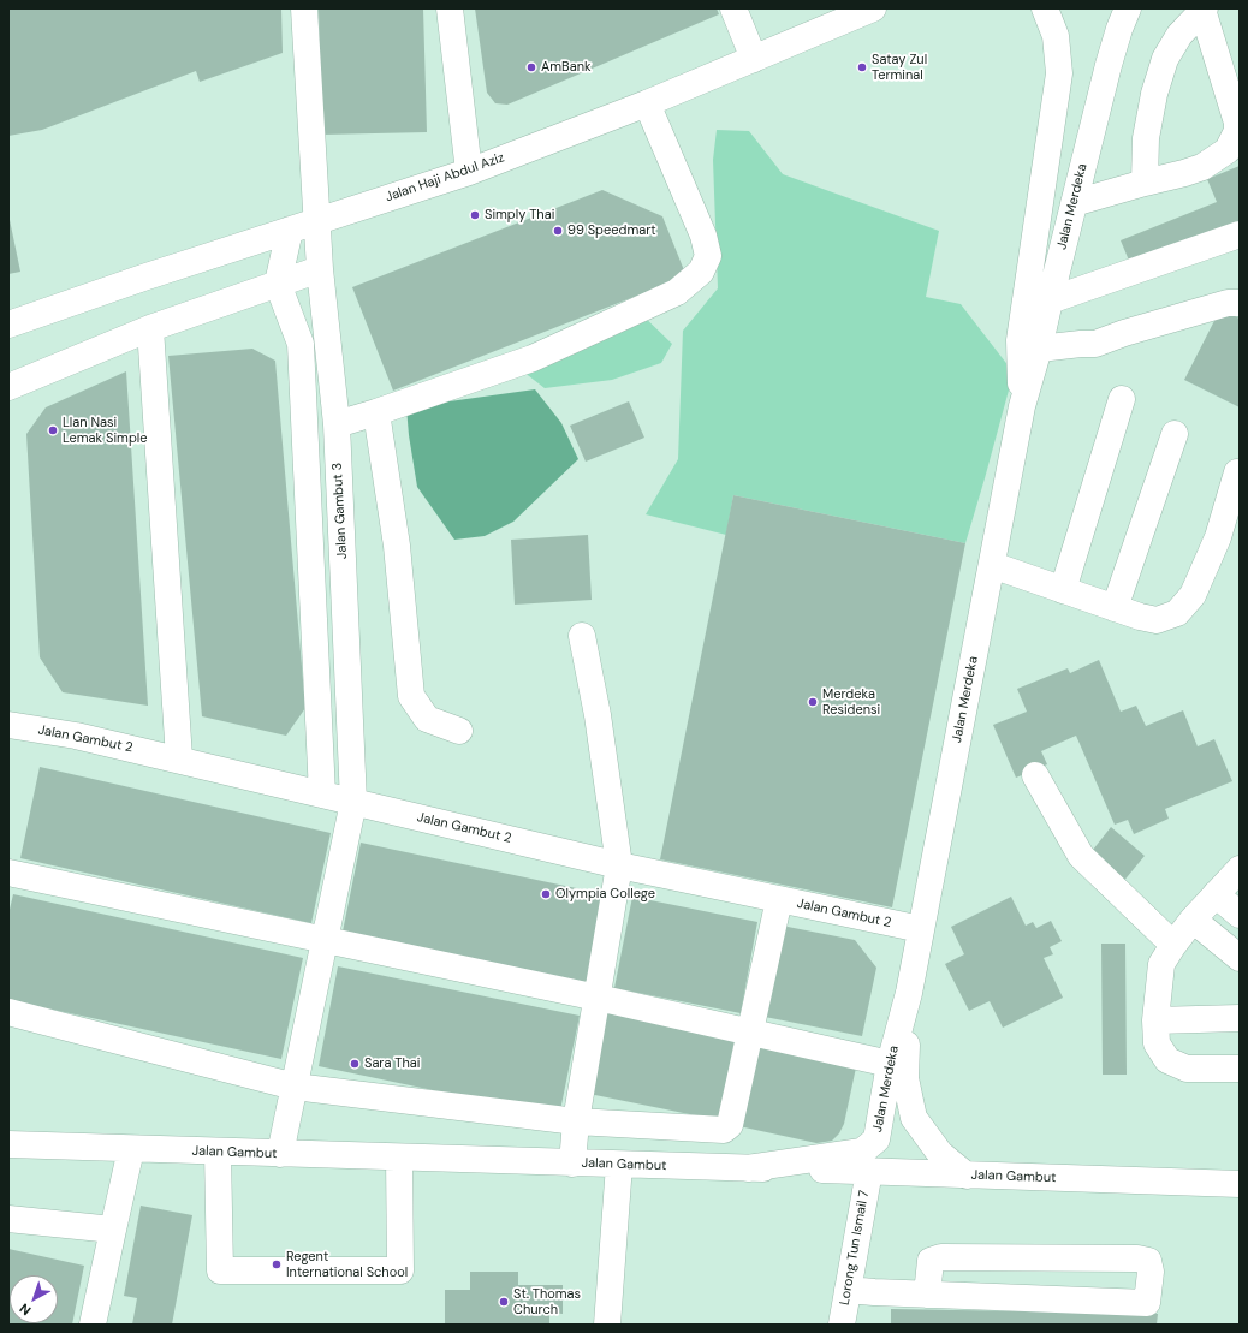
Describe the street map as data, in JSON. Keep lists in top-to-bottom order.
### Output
{
  "streets": {
    "street": [
      "Jalan Haji Abdul Aziz",
      "Jalan Merdeka",
      "Jalan Gambut 3",
      "Jalan Gambut 2",
      "Jalan Gambut",
      "Lorong Tun Ismail 7"
    ]
  },
  "crossings": [
    ["Jalan Haji Abdul Aziz", "Jalan Gambut 3"],
    ["Jalan Merdeka", "Jalan Gambut 2"],
    ["Jalan Merdeka", "Jalan Gambut"],
    ["Jalan Gambut 3", "Jalan Gambut 2"],
    ["Jalan Gambut 3", "Jalan Gambut"],
    ["Jalan Gambut", "Lorong Tun Ismail 7"]
  ],
  "places": [
    "AmBank",
    "Satay Zul Terminal",
    "Simply Thai",
    "99 Speedmart",
    "Llan Nasi Lemak Simple",
    "Merdeka Residensi",
    "Olympia College",
    "Sara Thai",
    "Regent International School",
    "St. Thomas Church"
  ],
  "north": "bottom left"
}
